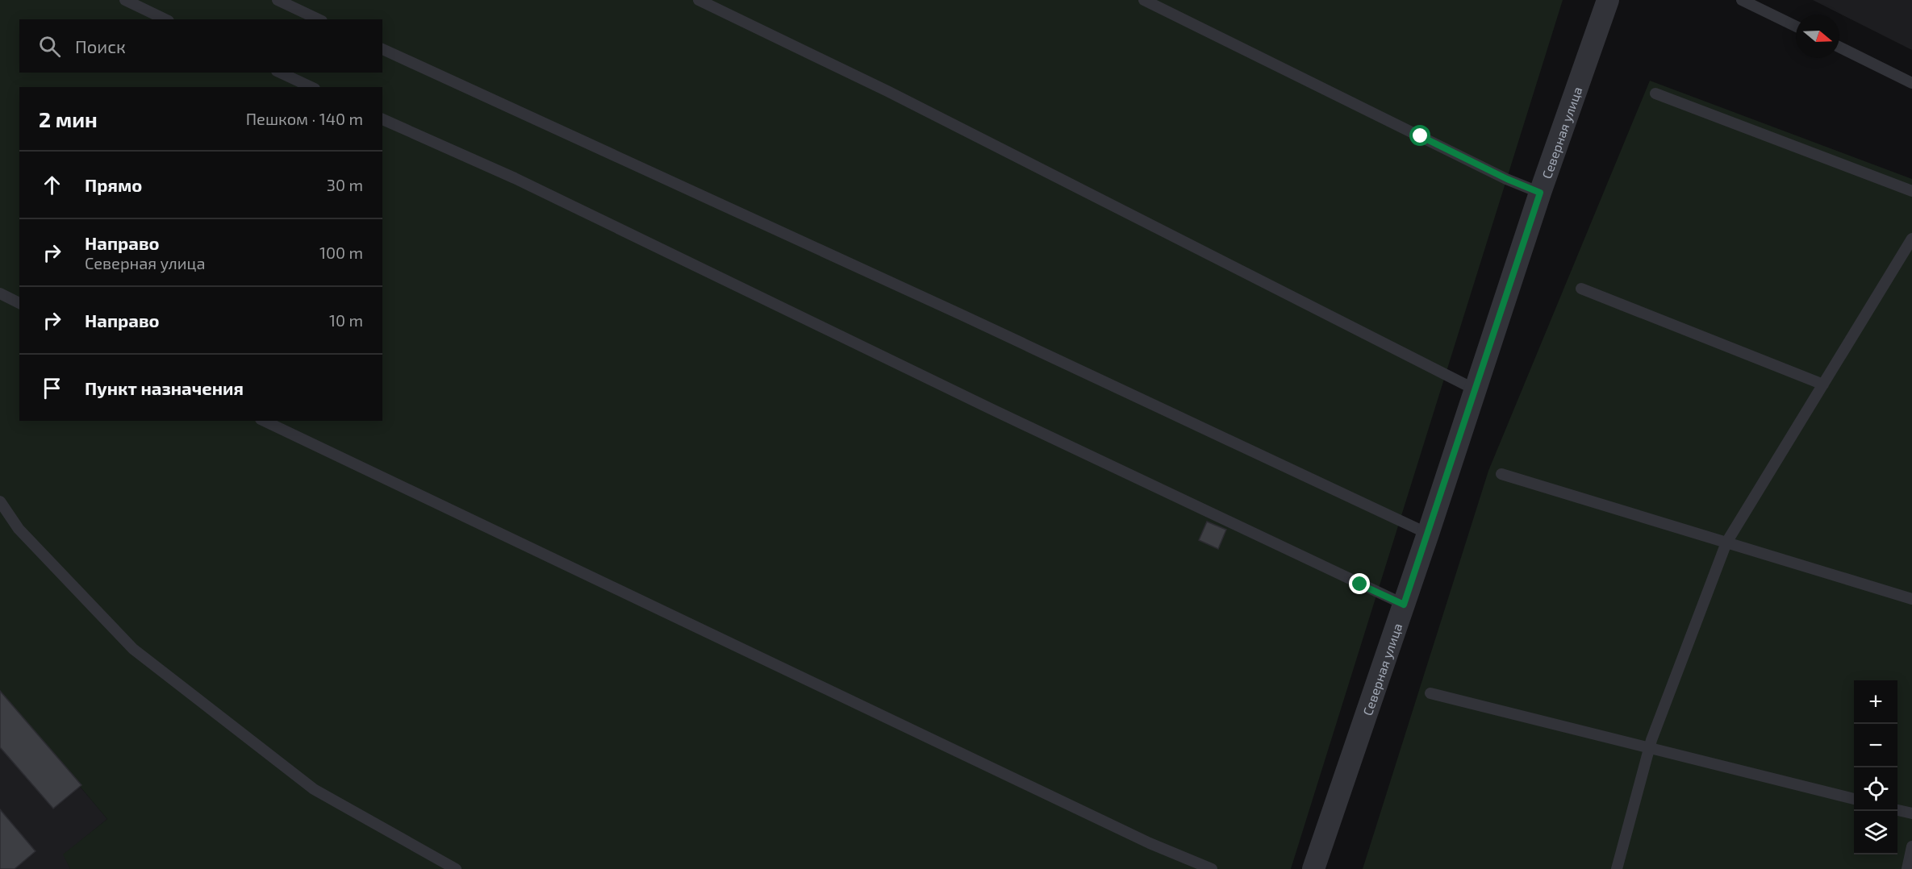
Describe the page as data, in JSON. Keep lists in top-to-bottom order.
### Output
{
  "streets": {
    "street": ["Северная улица"]
  },
  "north": "right",
  "page": {
    "search": "Поиск",
    "heading": ["2 мин", "Пешком · 140 m"],
    "list": [
      ["Прямо", "30 m"],
      ["Направо", "Северная улица", "100 m"],
      ["Направо", "10 m"],
      "Пункт назначения"
    ],
    "map_buttons": ["+", "−"]
  }
}
